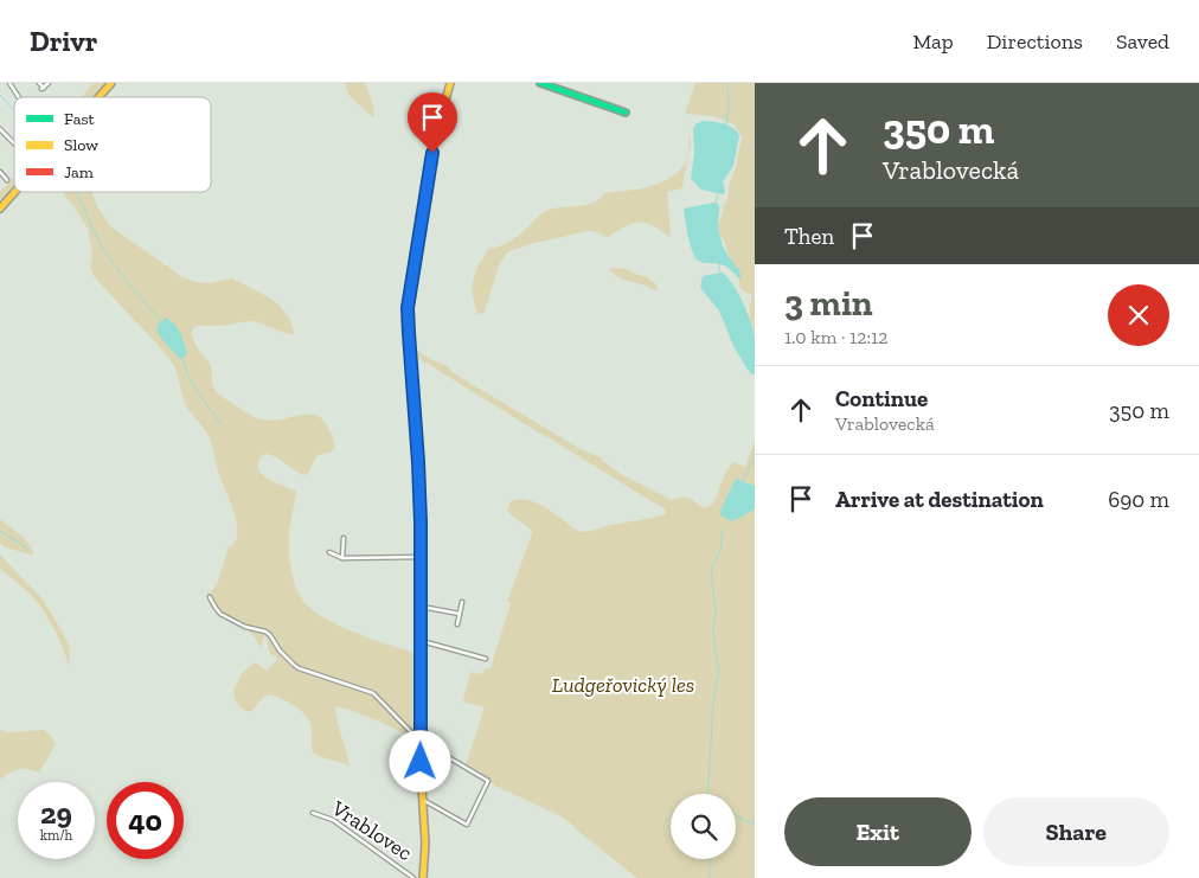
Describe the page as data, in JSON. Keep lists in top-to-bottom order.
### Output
{
  "streets": {
    "street": ["Vrablovec"]
  },
  "parks": ["Ludgeřovický les"],
  "legend": ["Fast", "Slow", "Jam"],
  "page": {
    "header": "Drivr",
    "nav": ["Map", "Directions", "Saved"],
    "turn": ["350 m", "Vrablovecká"],
    "then": "Then",
    "heading": ["3 min", "1.0 km · 12:12"],
    "list": [
      {
        "name": "Continue",
        "note": "Vrablovecká",
        "value": "350 m"
      },
      {
        "name": "Arrive at destination",
        "value": "690 m"
      }
    ],
    "speed": "29 km/h",
    "limit": "40",
    "buttons": ["Exit", "Share"]
  }
}
